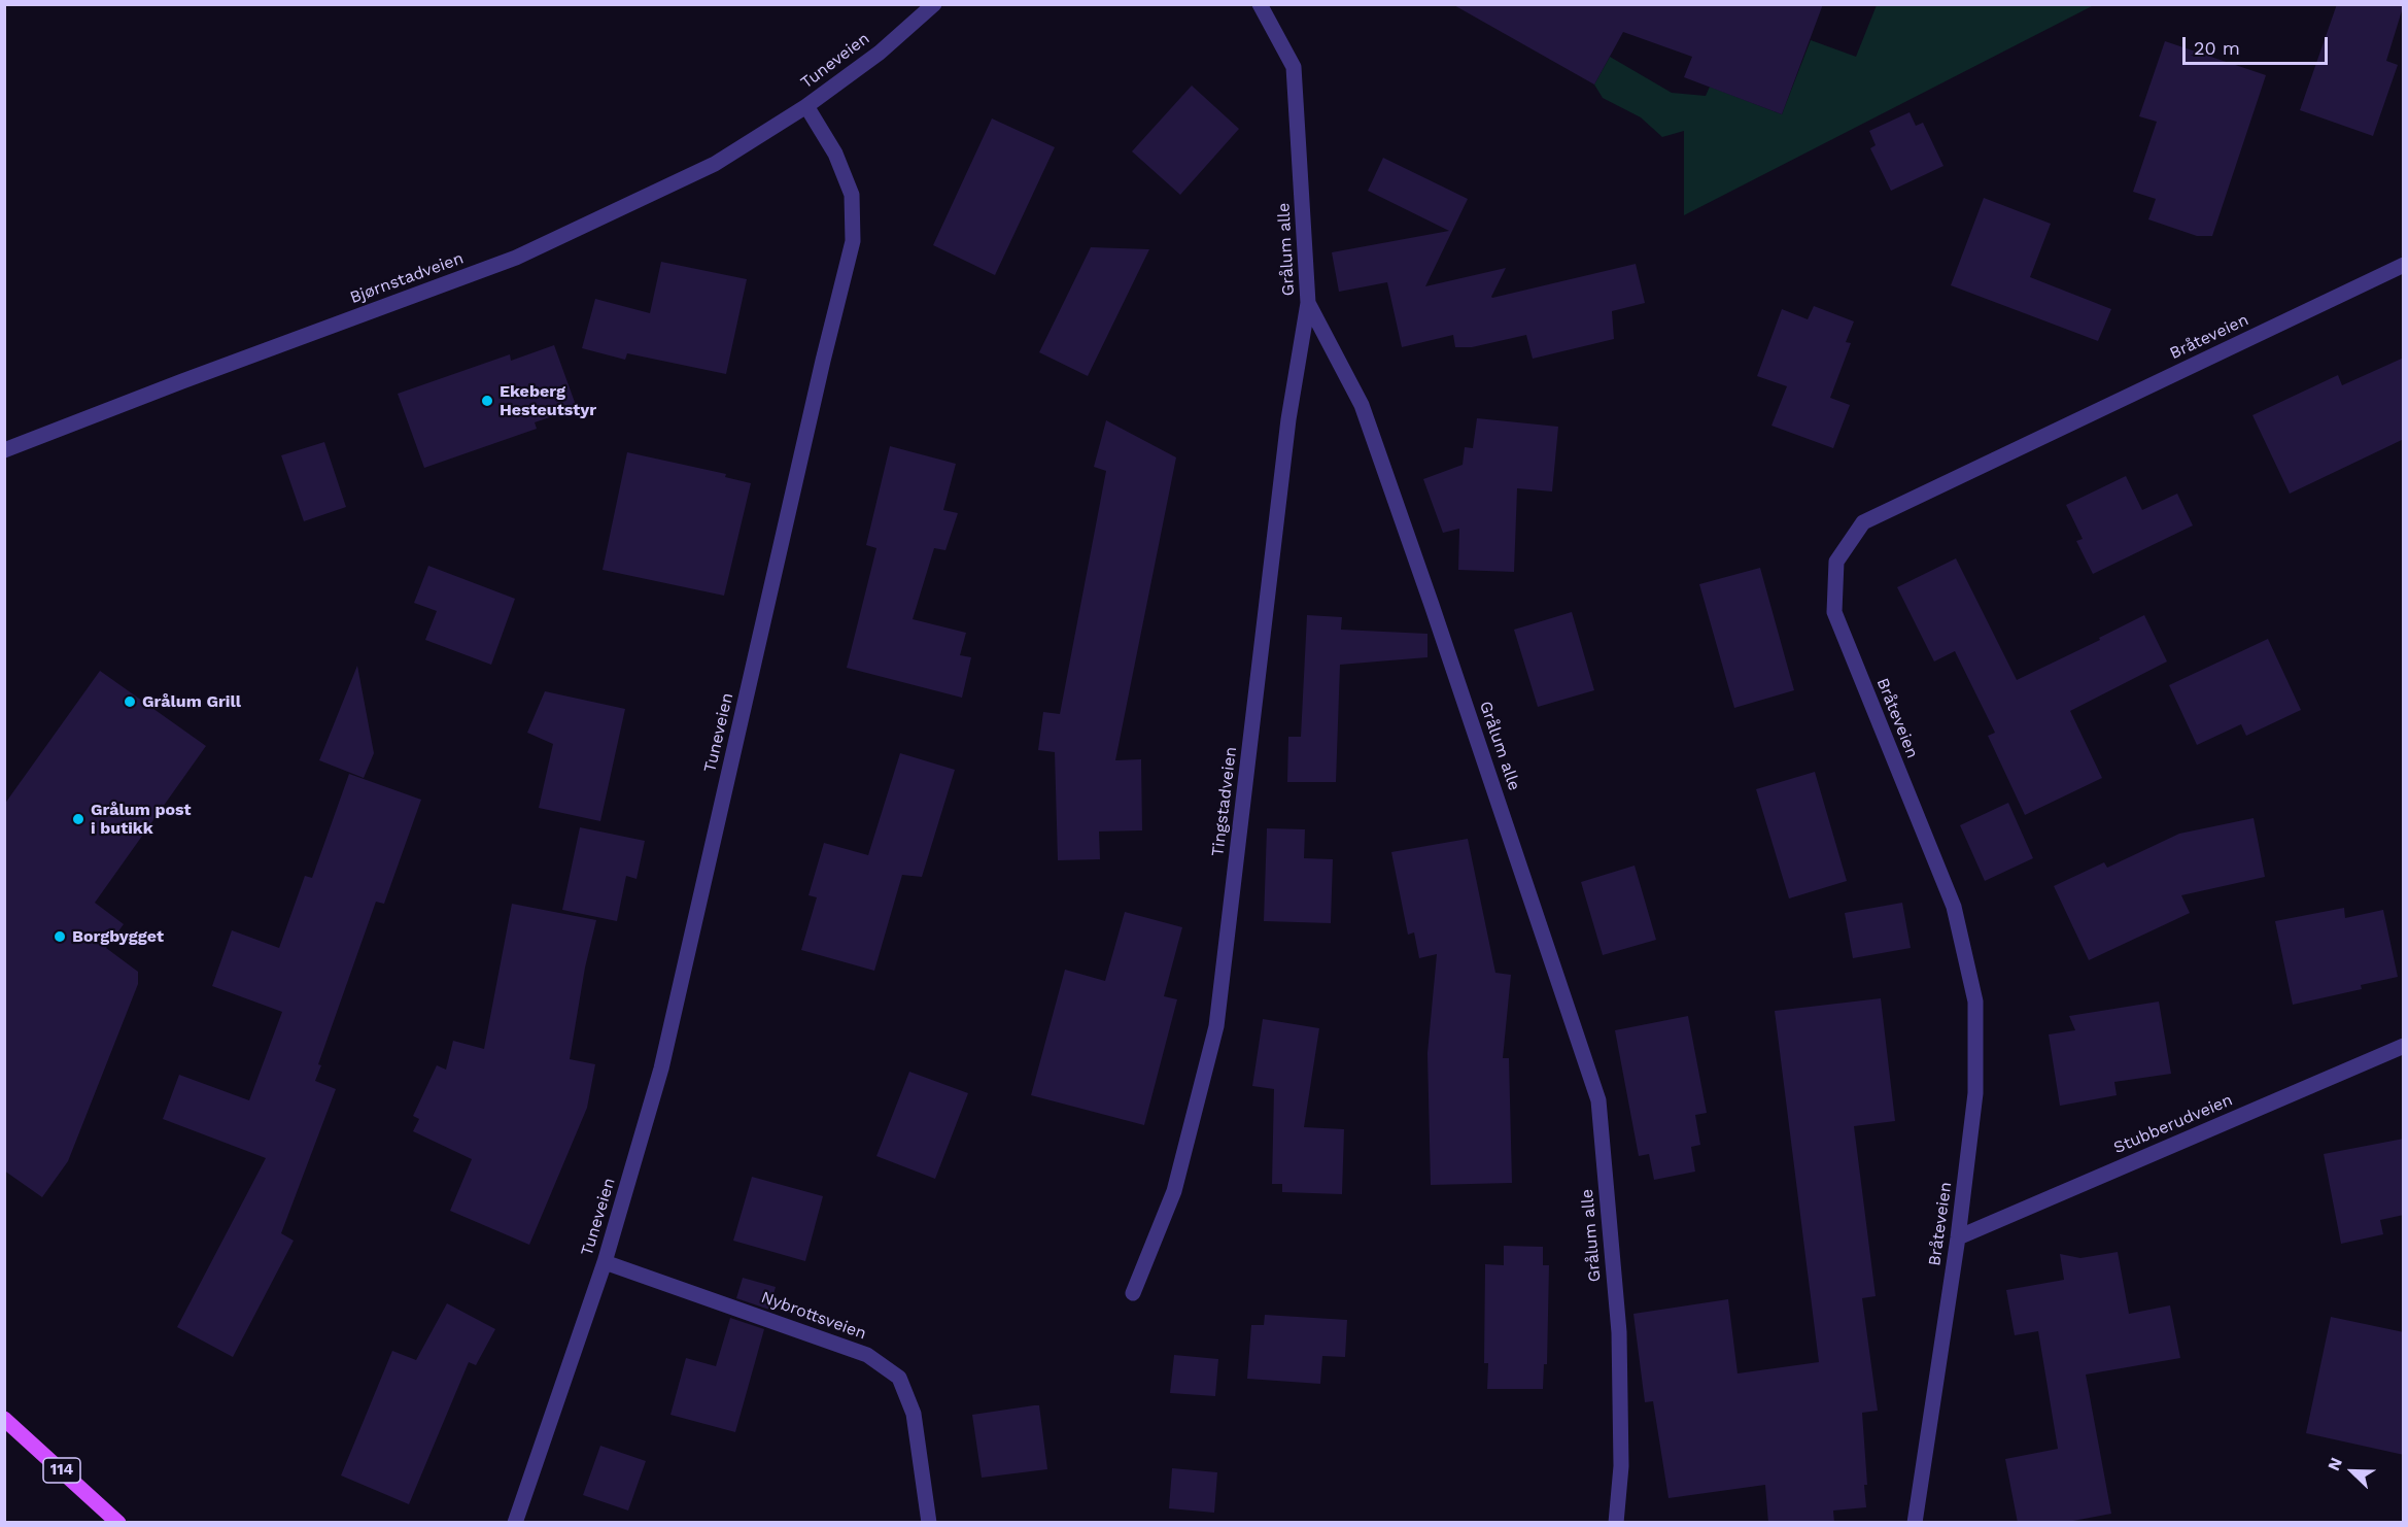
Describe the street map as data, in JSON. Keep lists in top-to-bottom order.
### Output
{
  "streets": {
    "main road": ["114"],
    "street": [
      "Tuneveien",
      "Grålum alle",
      "Bjørnstadveien",
      "Bråteveien",
      "Tingstadveien",
      "Stubberudveien",
      "Nybrottsveien"
    ]
  },
  "crossings": [
    ["Tuneveien", "Bjørnstadveien"],
    ["Tuneveien", "Nybrottsveien"],
    ["Grålum alle", "Tingstadveien"],
    ["Bråteveien", "Stubberudveien"]
  ],
  "places": [
    "Ekeberg Hesteutstyr",
    "Grålum Grill",
    "Grålum post i butikk",
    "Borgbygget"
  ],
  "scale_bar": "20 m",
  "north": "top left"
}
